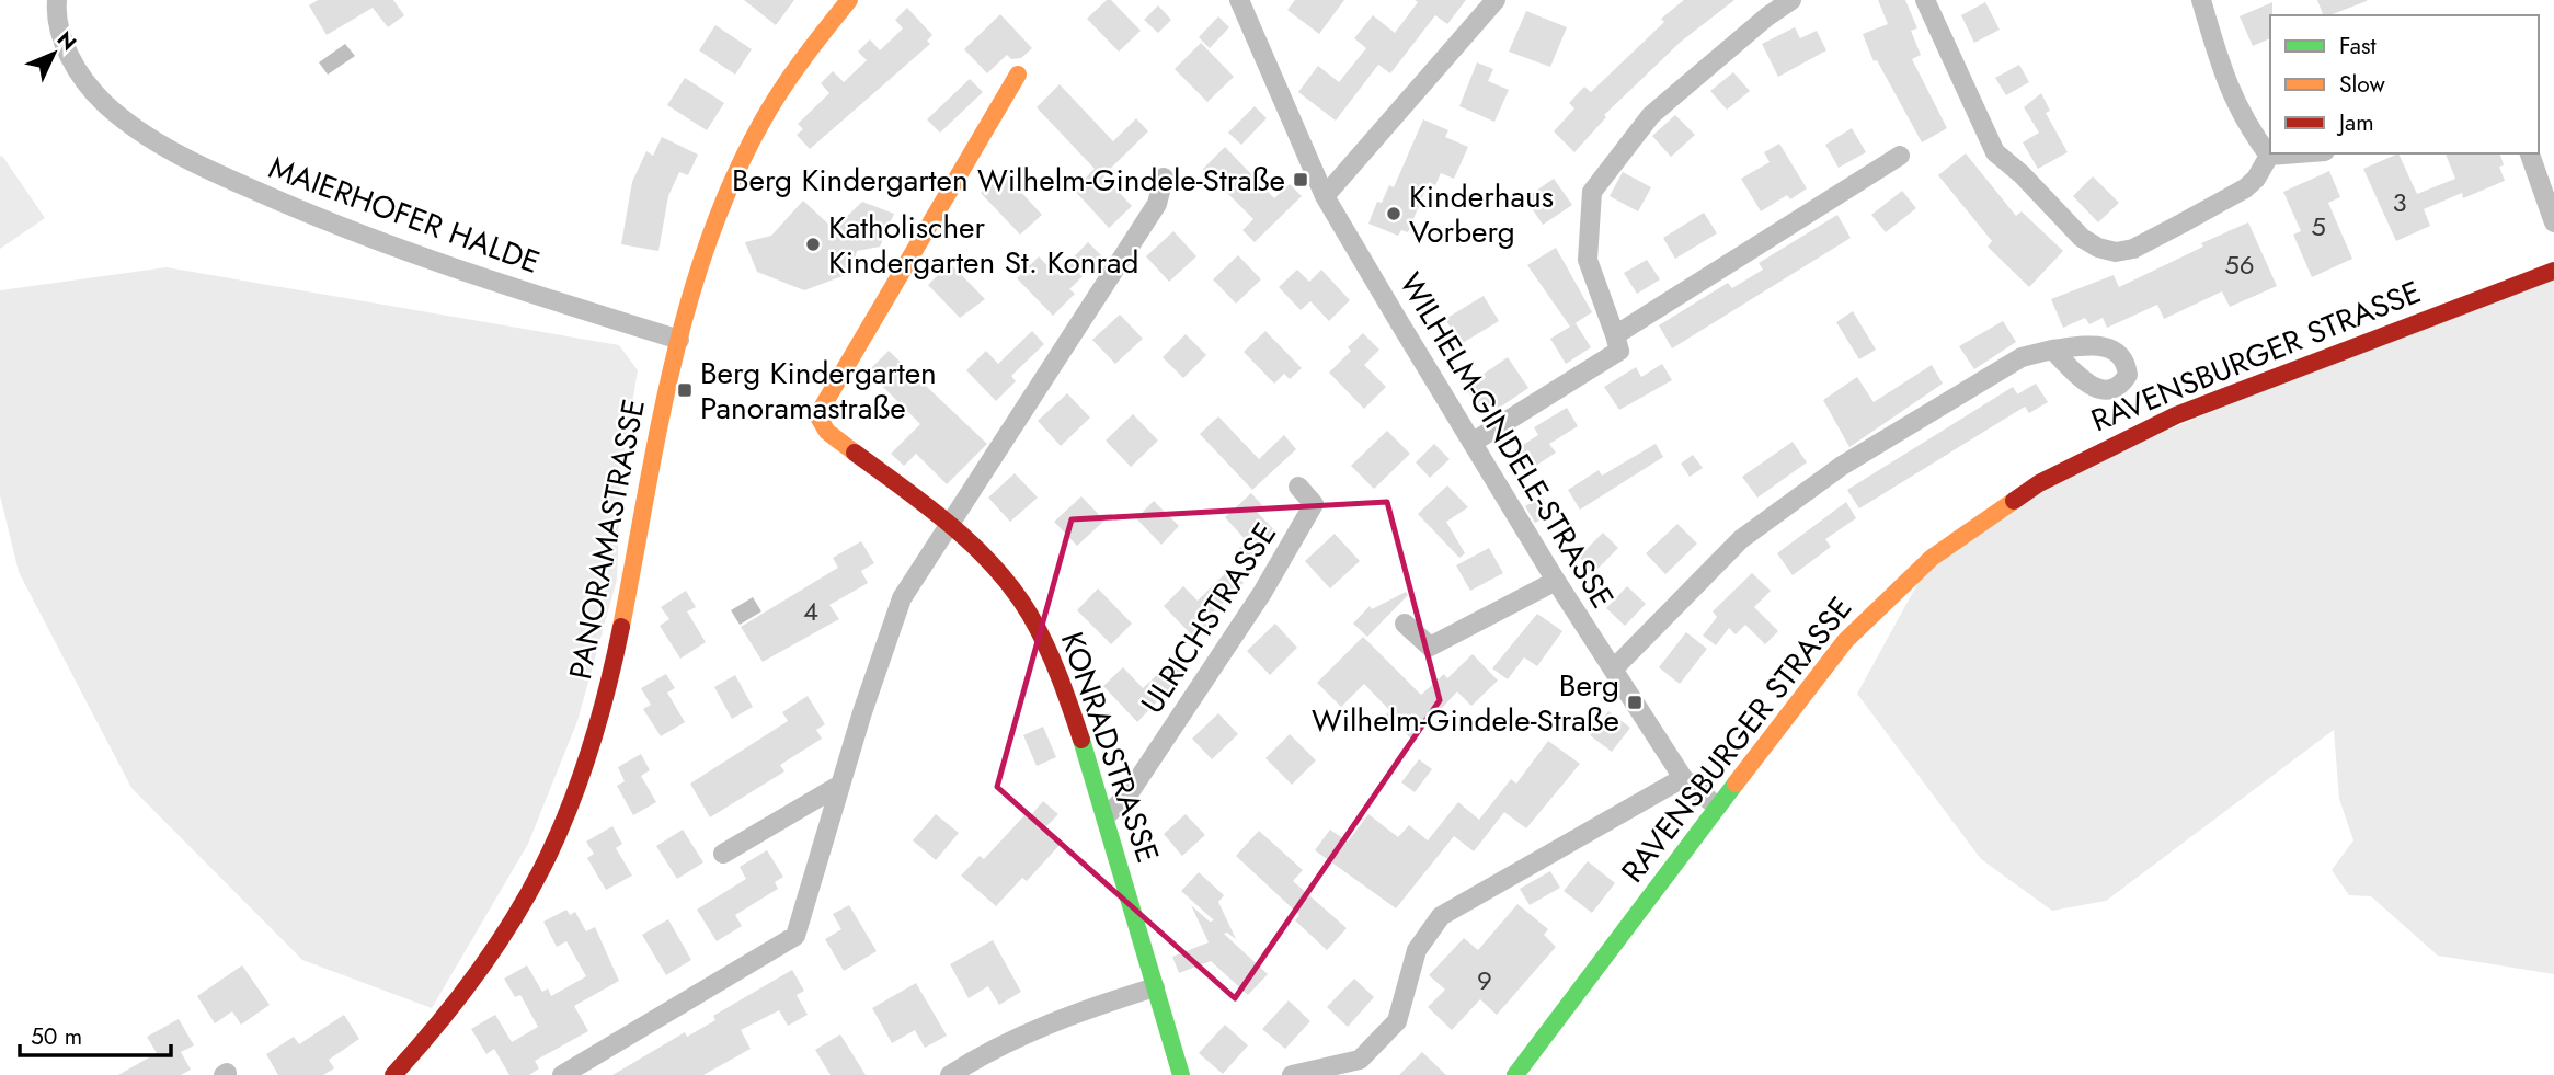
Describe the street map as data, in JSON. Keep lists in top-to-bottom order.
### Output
{
  "streets": {
    "street": [
      "MAIERHOFER HALDE",
      "RAVENSBURGER STRASSE",
      "WILHELM-GINDELE-STRASSE",
      "PANORAMASTRASSE",
      "ULRICHSTRASSE",
      "KONRADSTRASSE"
    ]
  },
  "crossings": [
    ["MAIERHOFER HALDE", "PANORAMASTRASSE"],
    ["RAVENSBURGER STRASSE", "WILHELM-GINDELE-STRASSE"],
    ["ULRICHSTRASSE", "KONRADSTRASSE"]
  ],
  "places": {
    "transit": ["Berg Kindergarten Wilhelm-Gindele-Straße", "Berg Kindergarten Panoramastraße", "Berg Wilhelm-Gindele-Straße"],
    "other": ["Kinderhaus Vorberg", "Katholischer Kindergarten St. Konrad"]
  },
  "house_numbers": [
    "3",
    "5",
    "56",
    "4",
    "9"
  ],
  "legend": ["Fast", "Slow", "Jam"],
  "scale_bar": "50 m",
  "north": "top right"
}
